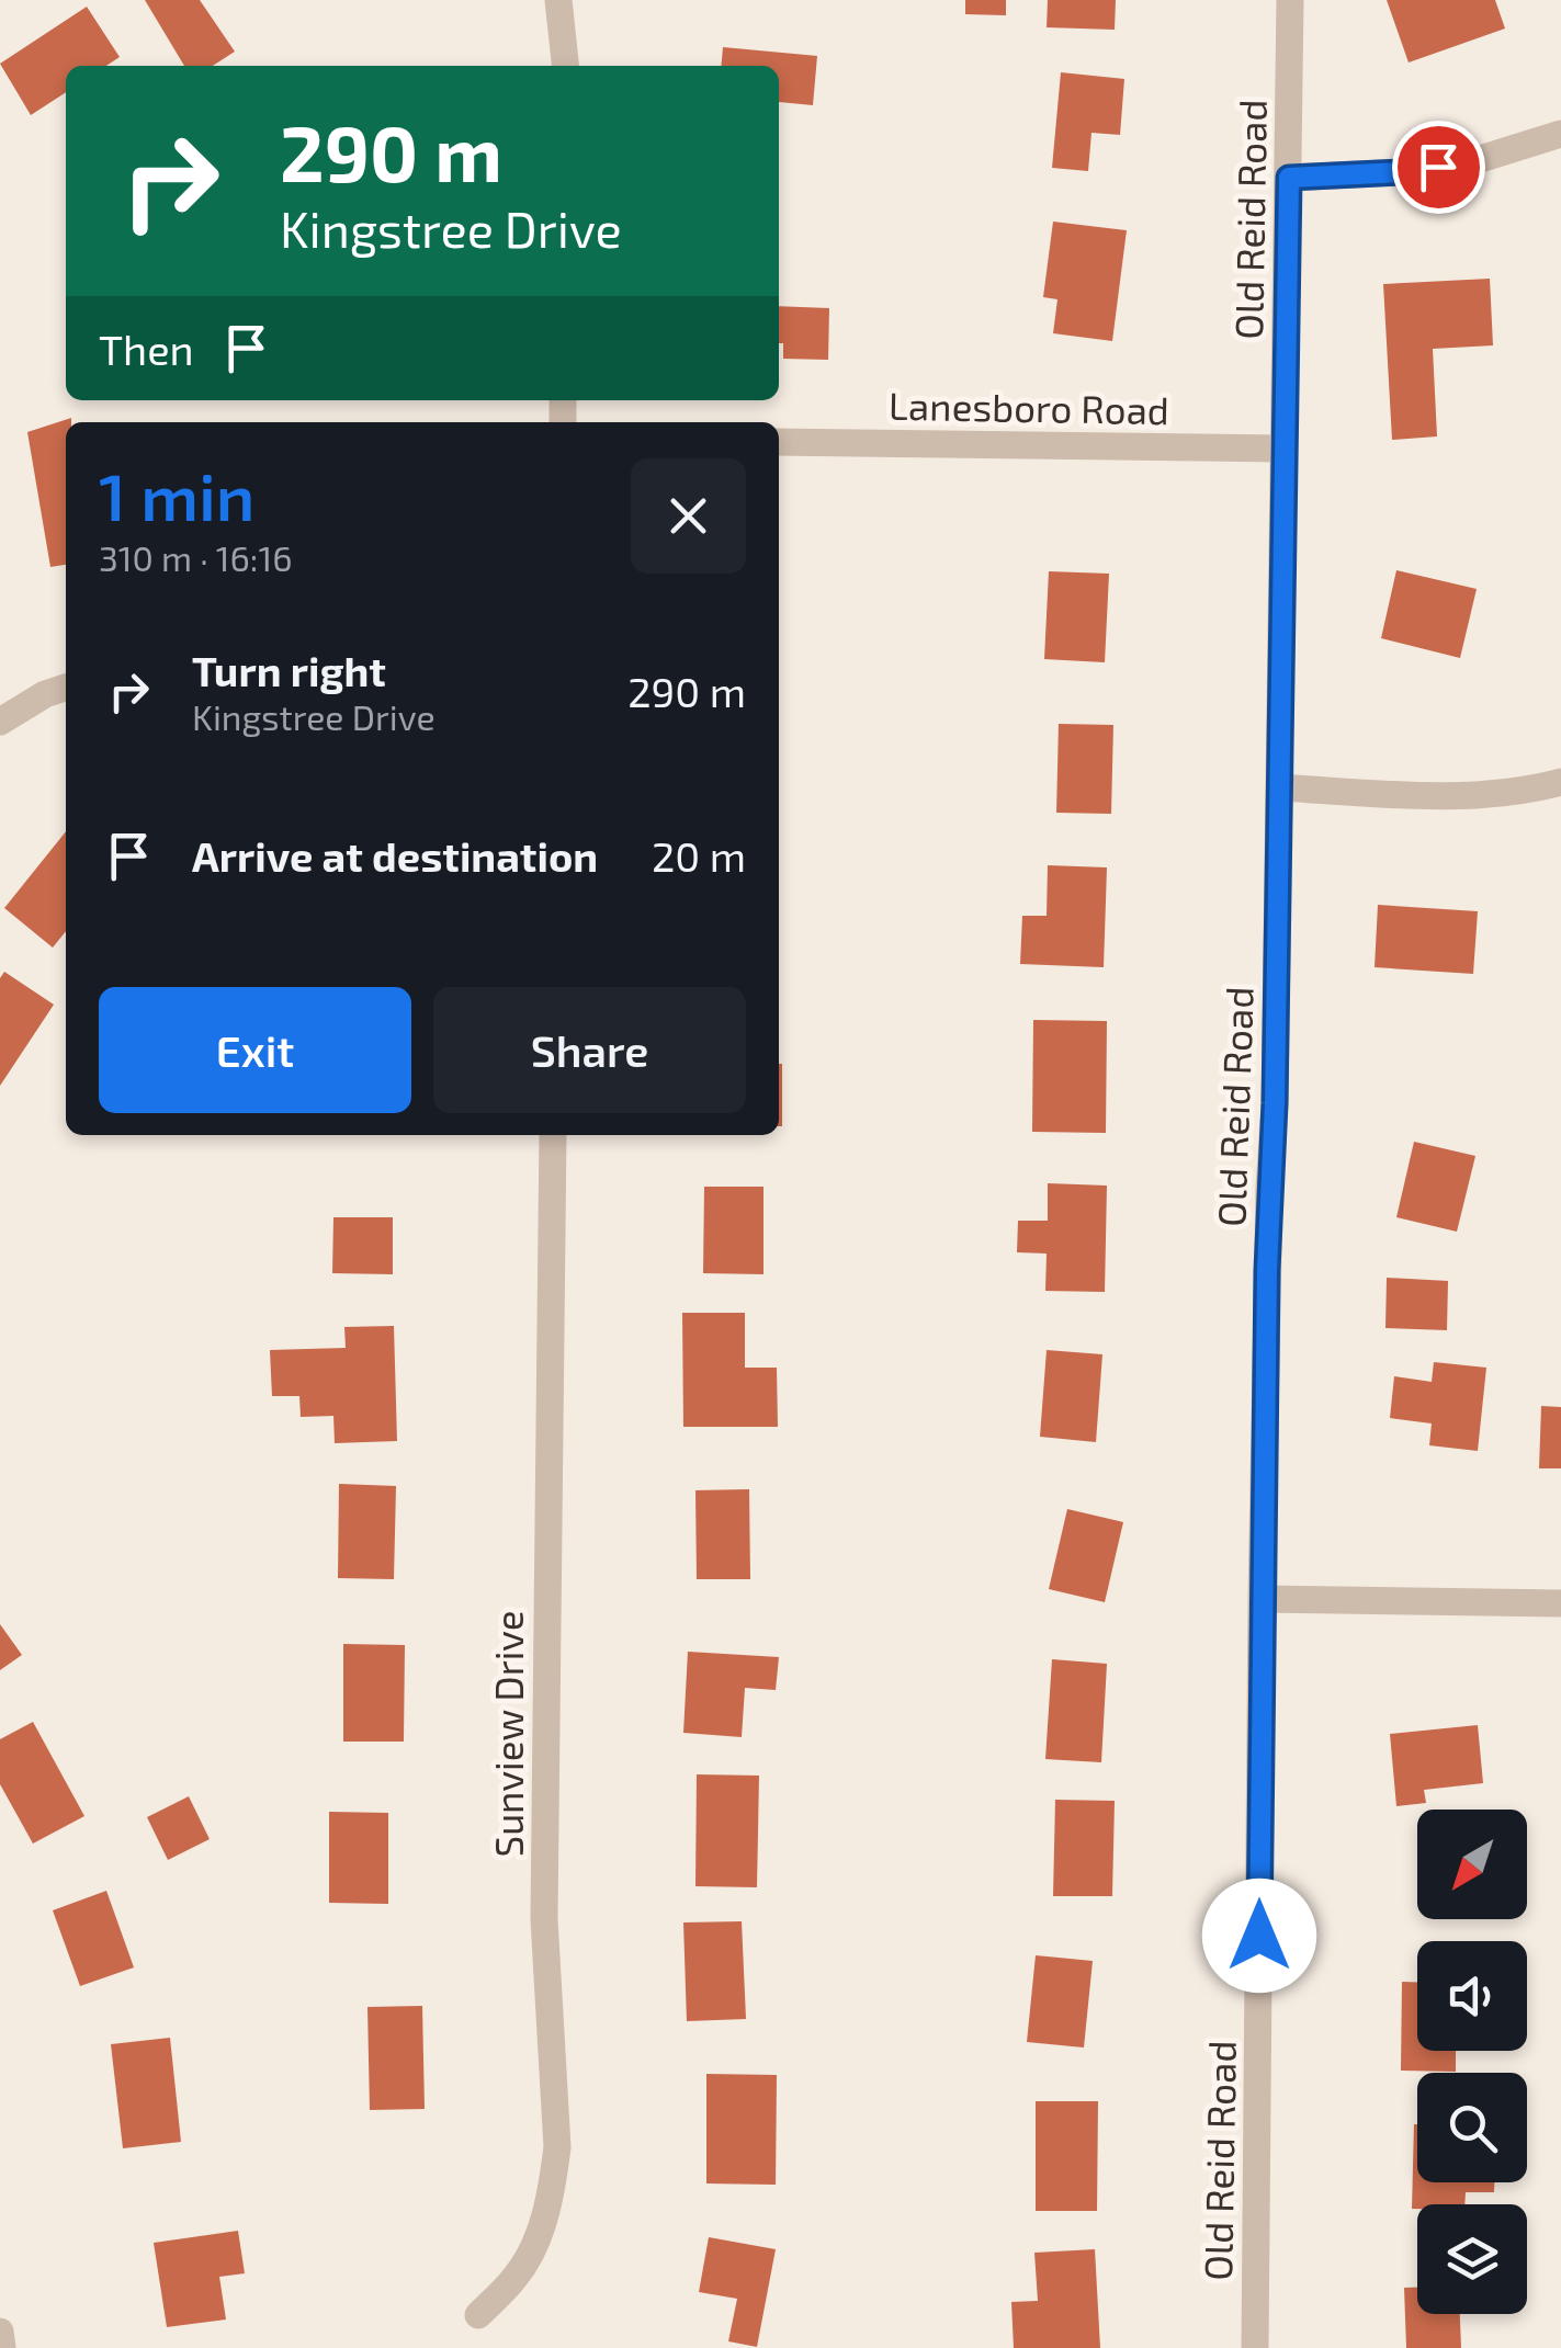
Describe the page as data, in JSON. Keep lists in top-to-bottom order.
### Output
{
  "streets": {
    "street": ["Old Reid Road", "Lanesboro Road", "Sunview Drive"]
  },
  "crossings": [
    ["Old Reid Road", "Lanesboro Road"]
  ],
  "north": "bottom left",
  "page": {
    "turn": ["290 m", "Kingstree Drive"],
    "then": "Then",
    "heading": ["1 min", "310 m · 16:16"],
    "list": [
      {
        "name": "Turn right",
        "note": "Kingstree Drive",
        "value": "290 m"
      },
      {
        "name": "Arrive at destination",
        "value": "20 m"
      }
    ],
    "buttons": ["Exit", "Share"]
  }
}
